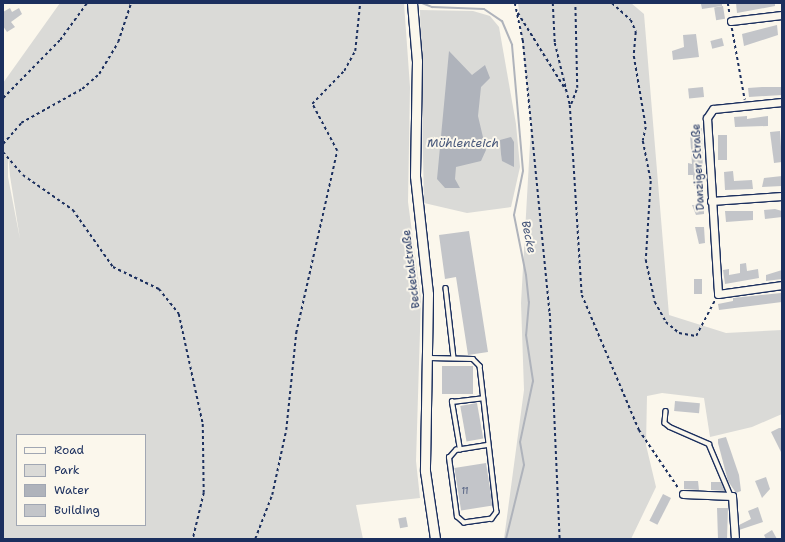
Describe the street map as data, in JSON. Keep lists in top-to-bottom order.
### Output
{
  "streets": {
    "main road": ["Becketalstraße"],
    "street": ["Danziger Straße"]
  },
  "water": ["Mühlenteich", "Becke"],
  "house_numbers": ["11"],
  "legend": [
    "Road",
    "Park",
    "Water",
    "Building"
  ]
}
